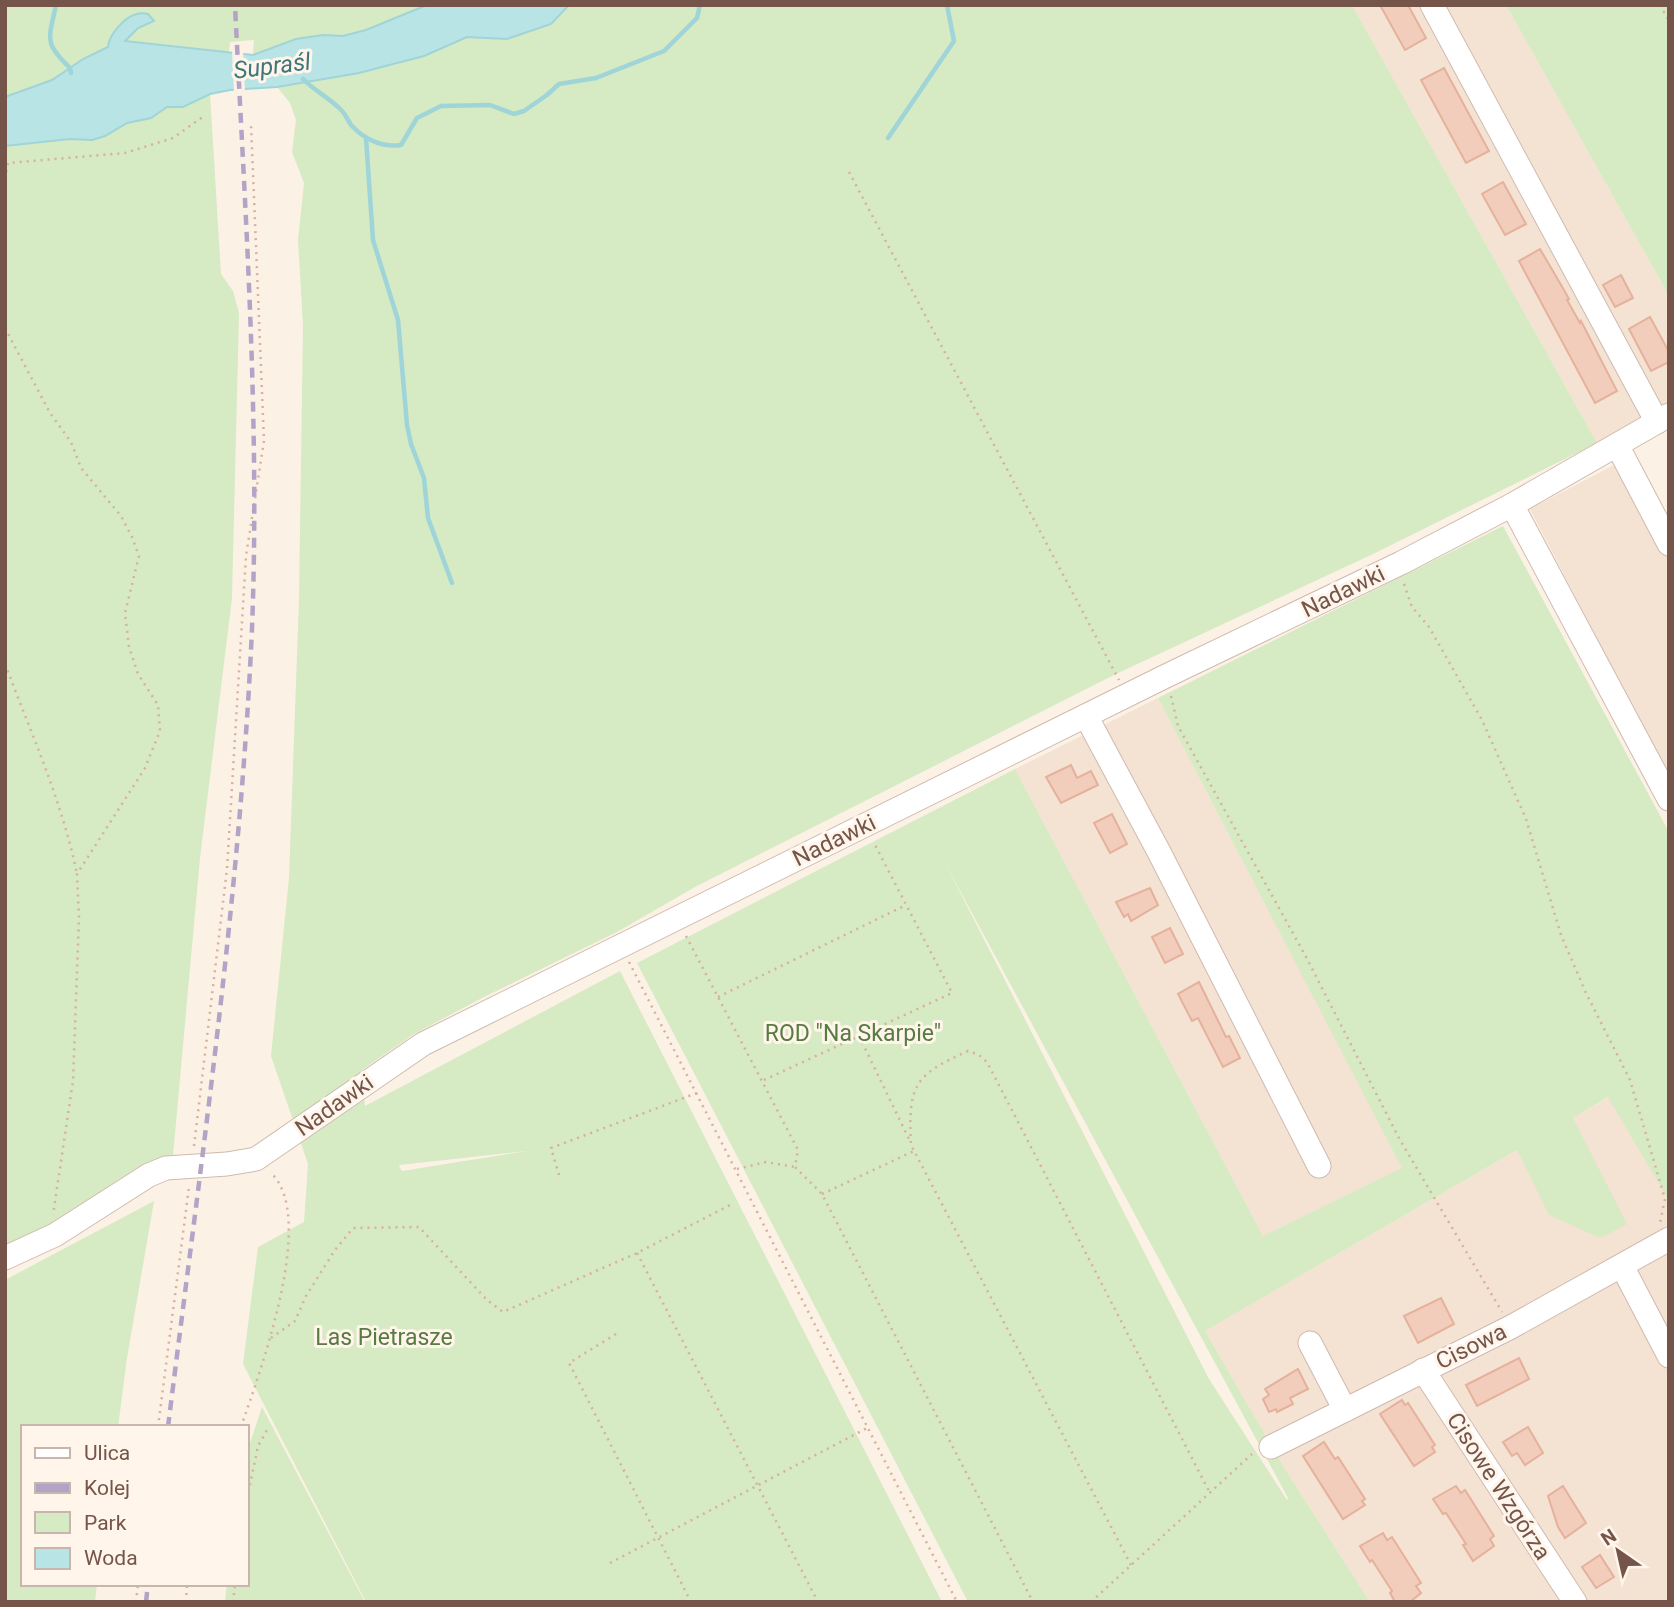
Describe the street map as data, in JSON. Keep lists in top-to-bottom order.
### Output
{
  "streets": {
    "street": ["Nadawki", "Cisowa", "Cisowe Wzgórza"]
  },
  "crossings": [
    ["Cisowa", "Cisowe Wzgórza"]
  ],
  "water": ["Supraśl"],
  "parks": ["ROD \"Na Skarpie\"", "Las Pietrasze"],
  "legend": [
    "Ulica",
    "Kolej",
    "Park",
    "Woda"
  ],
  "north": "top left"
}
